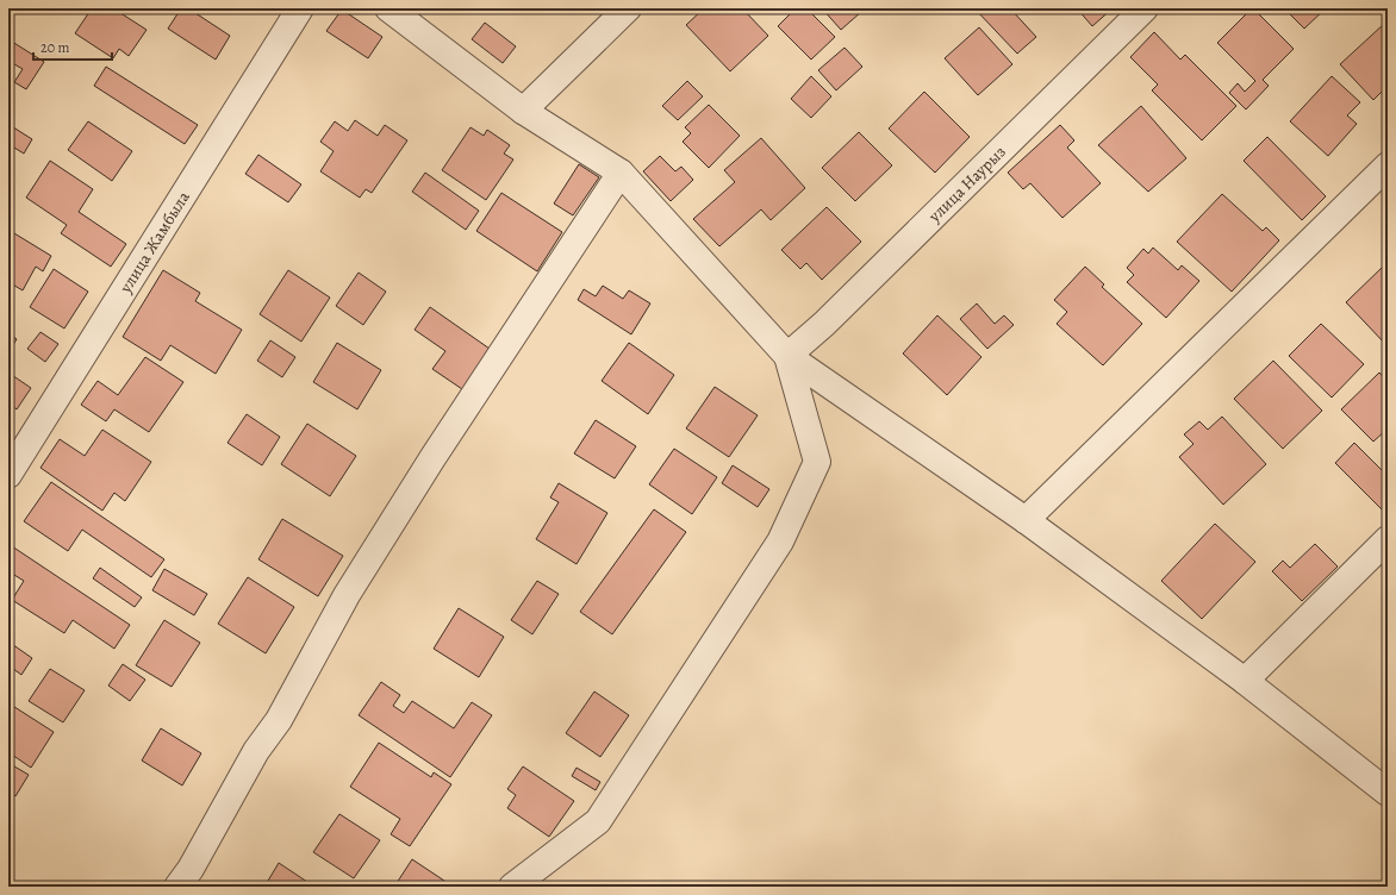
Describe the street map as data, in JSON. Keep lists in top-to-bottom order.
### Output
{
  "streets": {
    "street": ["улица Наурыз", "улица Жамбыла"]
  },
  "scale_bar": "20 m"
}
